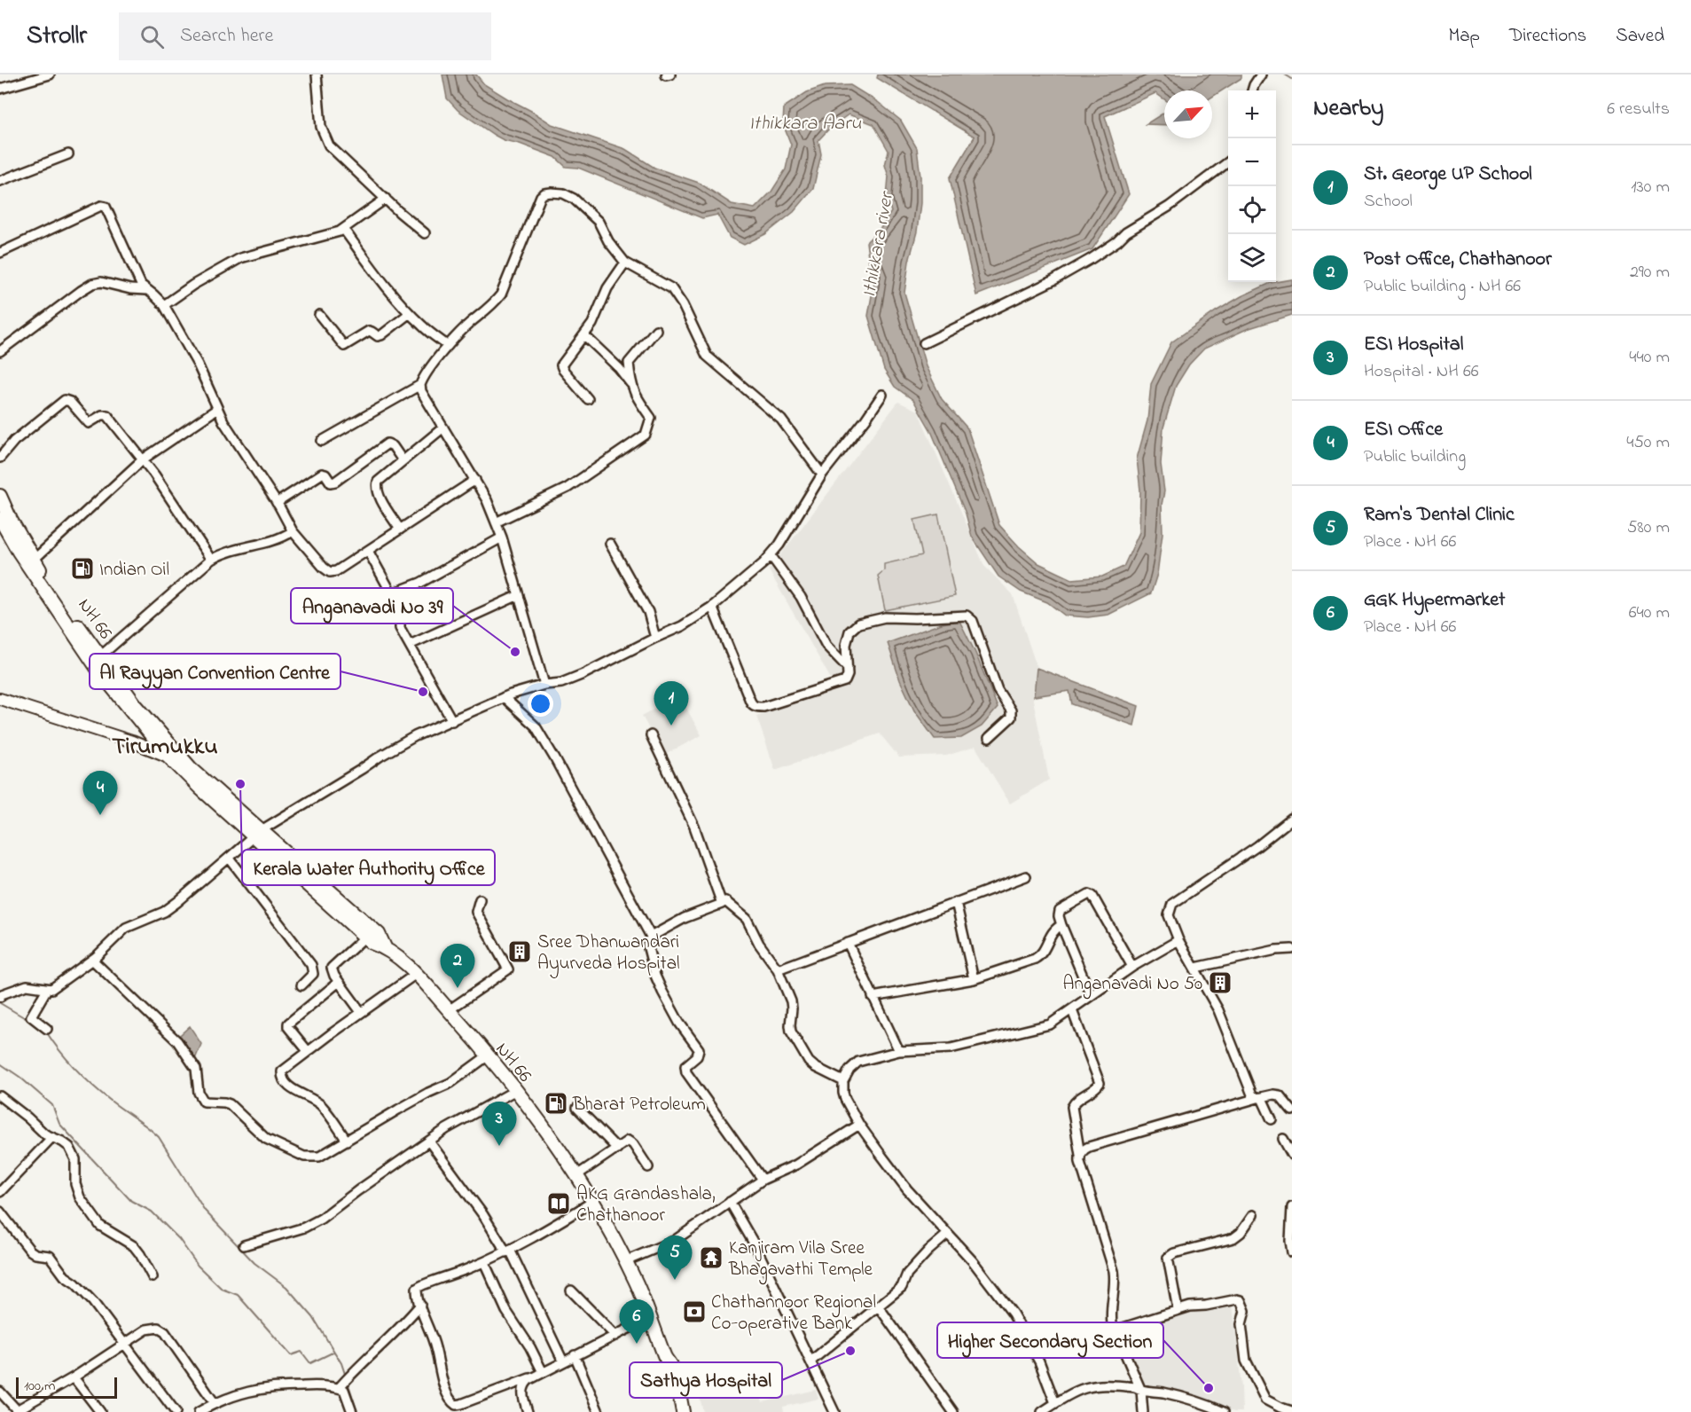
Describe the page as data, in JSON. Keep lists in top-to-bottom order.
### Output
{
  "streets": {
    "highway": ["NH 66"]
  },
  "districts": ["Tirumukku"],
  "water": ["Ithikkara Aaru", "Ithikkara river"],
  "places": {
    "fuel station": ["Indian Oil", "Bharat Petroleum"],
    "other": [
      "Anganavadi No 39",
      "Al Rayyan Convention Centre",
      "Kerala Water Authority Office",
      "Sathya Hospital",
      "Higher Secondary Section"
    ],
    "building": ["Sree Dhanwandari Ayurveda Hospital", "Anganavadi No 50"],
    "library": ["AKG Grandashala, Chathanoor"],
    "temple": ["Kanjiram Vila Sree Bhagavathi Temple"],
    "bank": ["Chathannoor Regional Co-operative Bank"]
  },
  "scale_bar": "100 m",
  "north": "top right",
  "page": {
    "header": "Strollr",
    "search": "Search here",
    "nav": ["Map", "Directions", "Saved"],
    "heading": ["Nearby", "6 results"],
    "map_buttons": ["+", "−"],
    "list": [
      {
        "mark": "1",
        "name": "St. George UP School",
        "note": "School",
        "value": "130 m"
      },
      {
        "mark": "2",
        "name": "Post Office, Chathanoor",
        "note": "Public building · NH 66",
        "value": "290 m"
      },
      {
        "mark": "3",
        "name": "ESI Hospital",
        "note": "Hospital · NH 66",
        "value": "440 m"
      },
      {
        "mark": "4",
        "name": "ESI Office",
        "note": "Public building",
        "value": "450 m"
      },
      {
        "mark": "5",
        "name": "Ram's Dental Clinic",
        "note": "Place · NH 66",
        "value": "580 m"
      },
      {
        "mark": "6",
        "name": "GGK Hypermarket",
        "note": "Place · NH 66",
        "value": "640 m"
      }
    ],
    "pins": [
      "1",
      "4",
      "2",
      "3",
      "5",
      "6"
    ],
    "scale": "100 m"
  }
}
